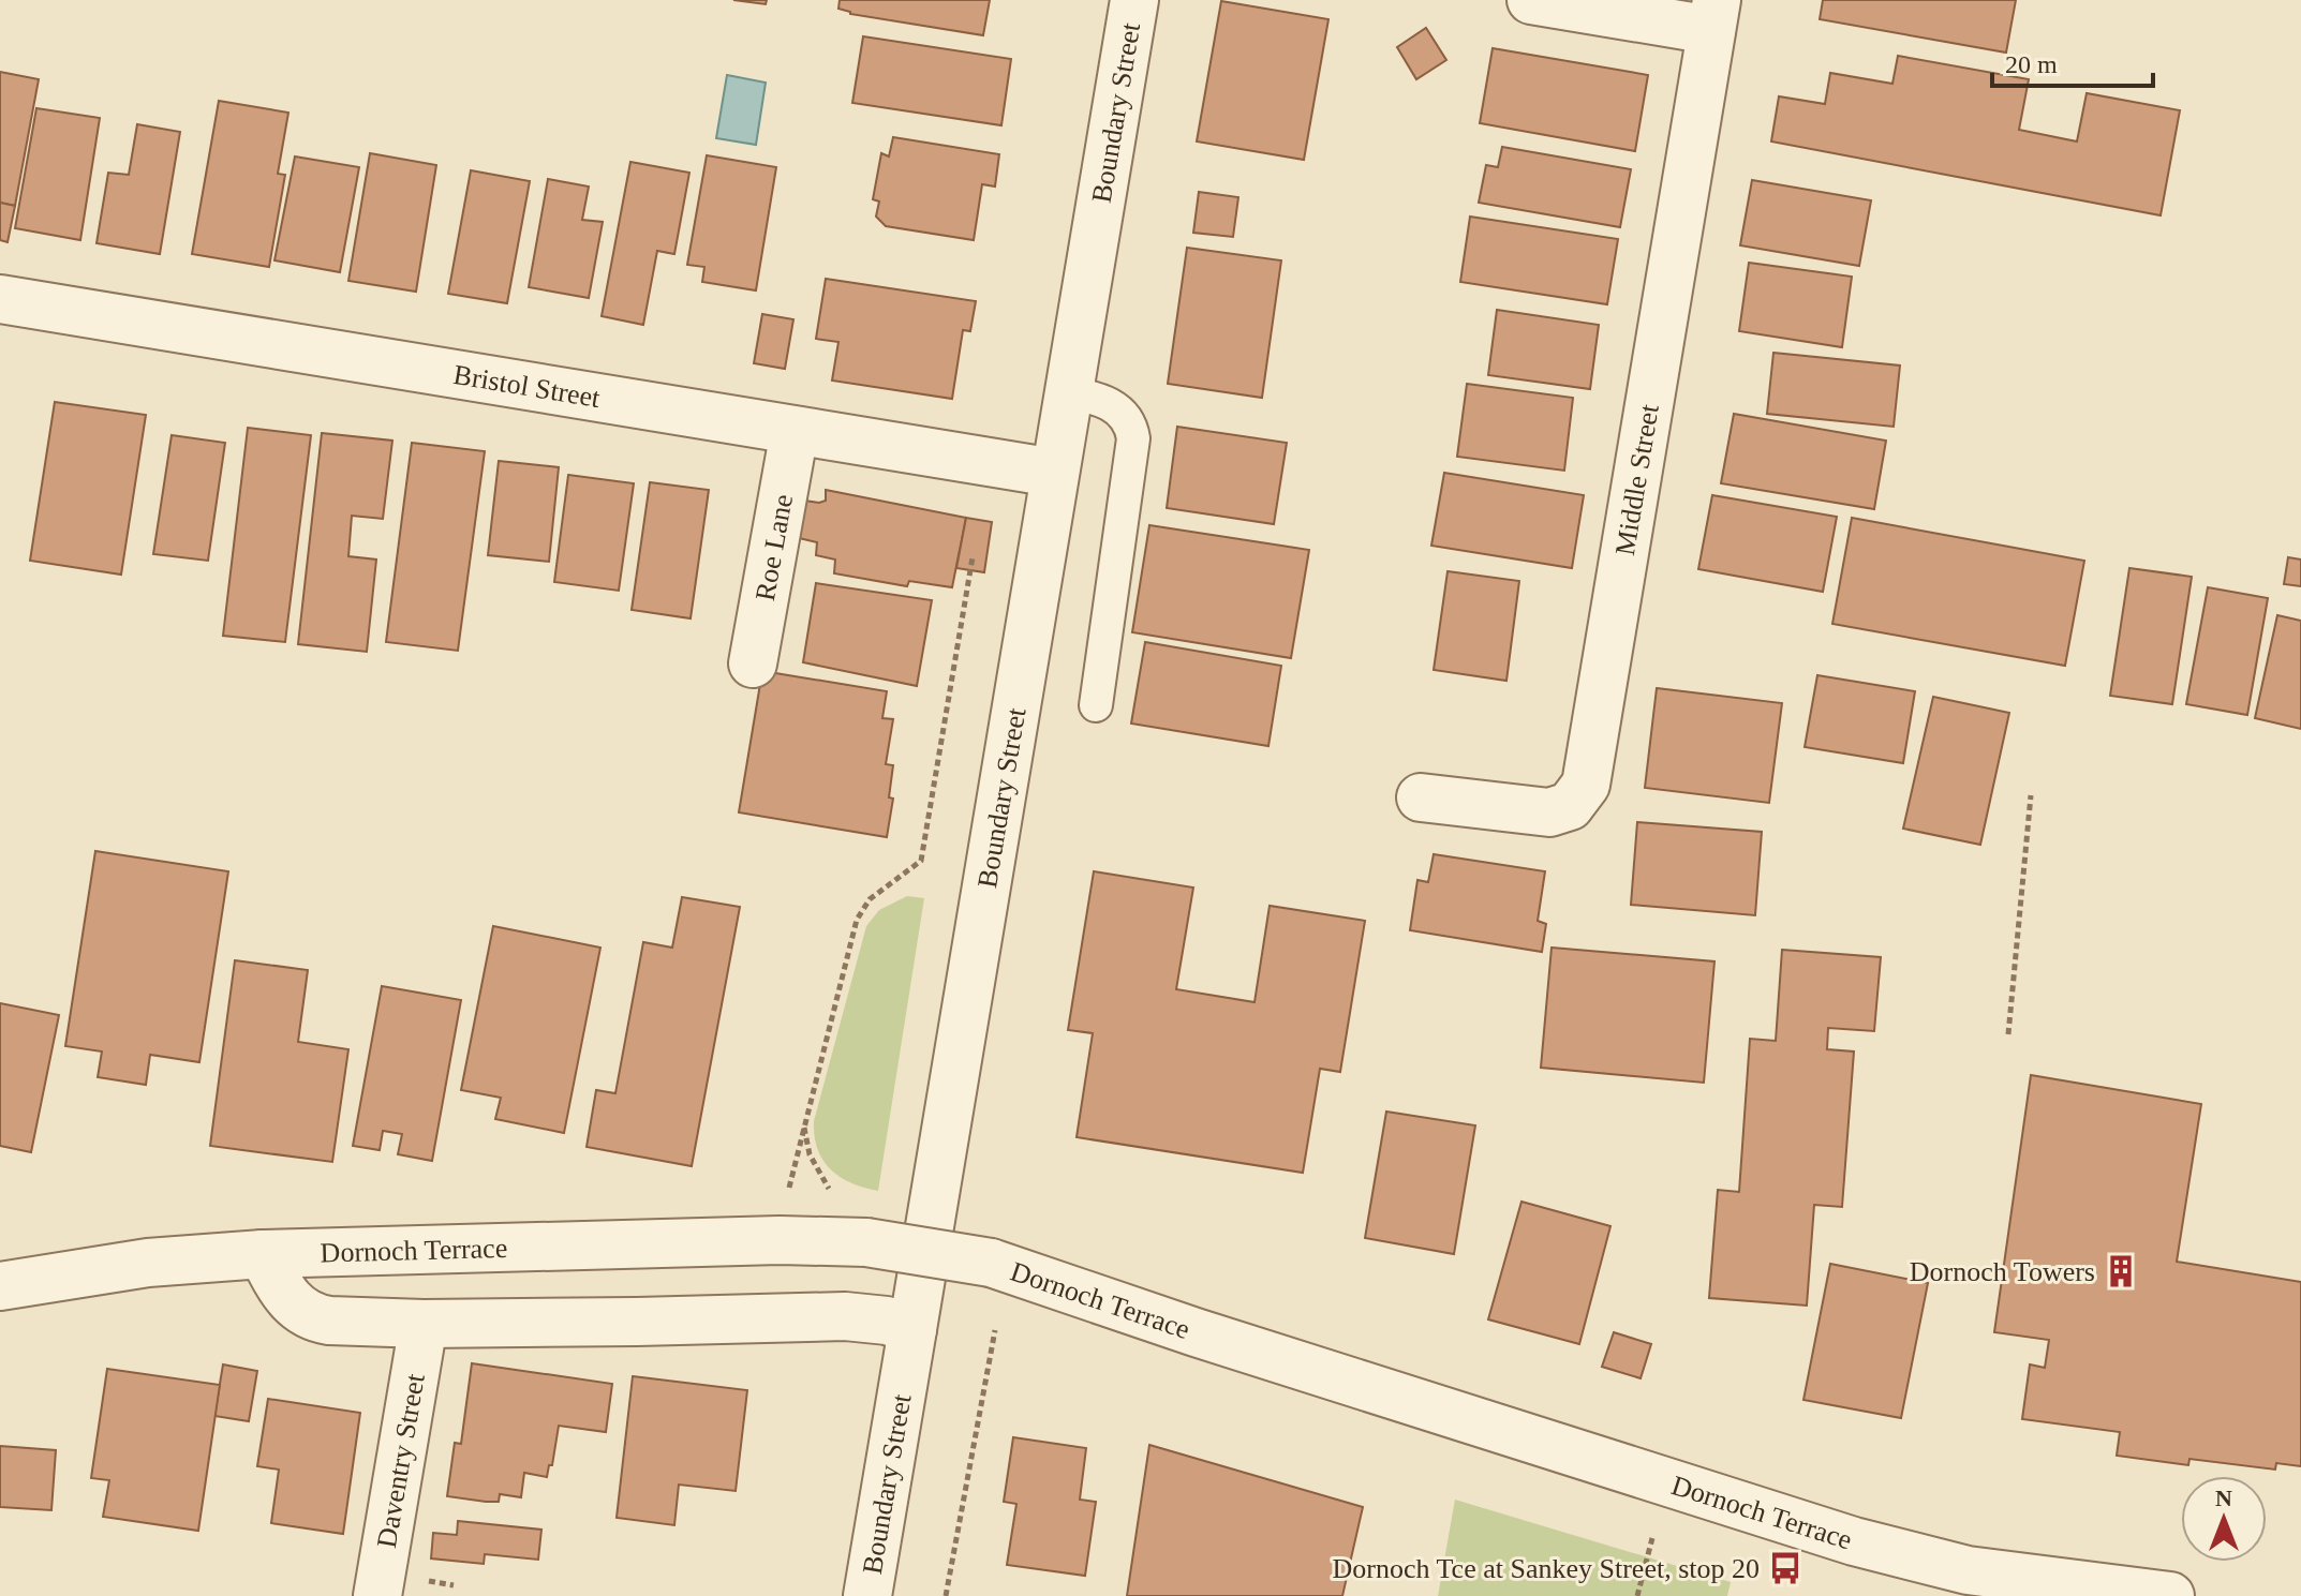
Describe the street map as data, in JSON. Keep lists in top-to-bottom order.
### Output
{
  "streets": {
    "street": [
      "Boundary Street",
      "Bristol Street",
      "Middle Street",
      "Roe Lane",
      "Dornoch Terrace",
      "Daventry Street"
    ]
  },
  "crossings": [
    ["Boundary Street", "Bristol Street"],
    ["Bristol Street", "Roe Lane"]
  ],
  "places": {
    "building": ["Dornoch Towers"],
    "bus stop": ["Dornoch Tce at Sankey Street, stop 20"]
  },
  "scale_bar": "20 m",
  "north": "top"
}
